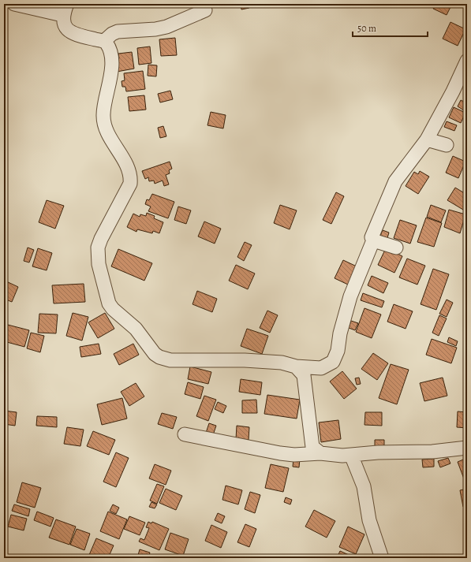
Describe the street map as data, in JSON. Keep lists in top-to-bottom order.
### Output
{
  "scale_bar": "50 m"
}
